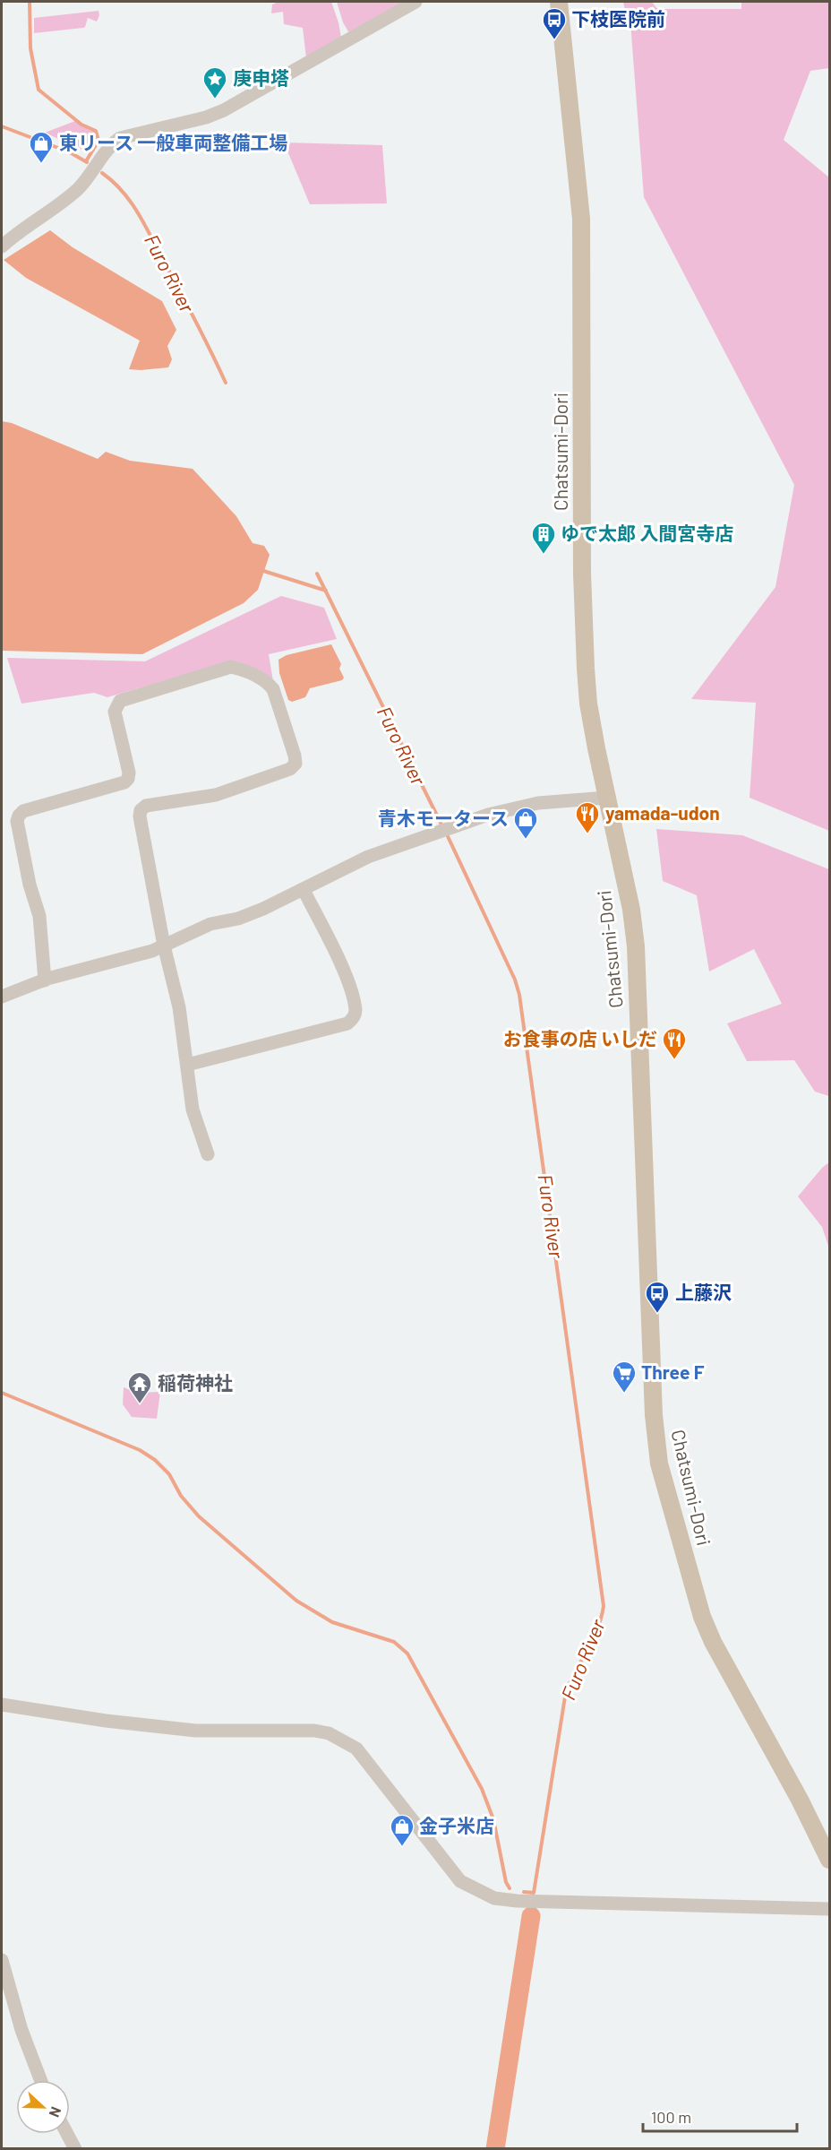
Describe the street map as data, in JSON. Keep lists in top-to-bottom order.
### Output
{
  "streets": {
    "main road": ["Chatsumi-Dori"]
  },
  "water": ["Furo River"],
  "places": {
    "bus stop": ["下枝医院前", "上藤沢"],
    "place": ["庚申塔"],
    "shop": ["東リース 一般車両整備工場", "青木モータース", "金子米店"],
    "building": ["ゆで太郎 入間宮寺店"],
    "restaurant": ["yamada-udon", "お食事の店 いしだ"],
    "supermarket": ["Three F"],
    "temple": ["稲荷神社"]
  },
  "scale_bar": "100 m",
  "north": "right"
}
